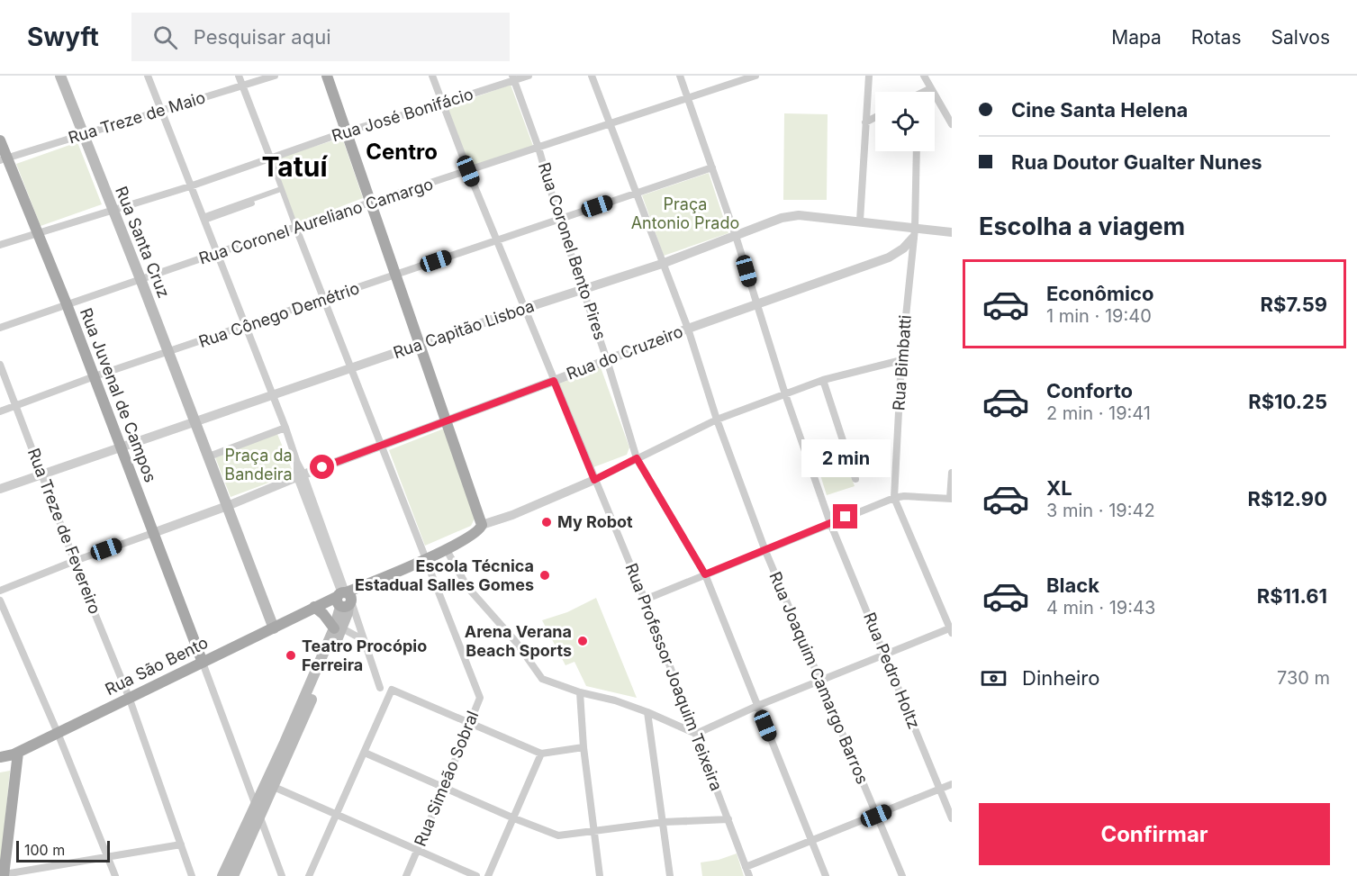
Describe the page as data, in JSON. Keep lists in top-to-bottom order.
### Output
{
  "streets": {
    "main road": ["Rua Santa Cruz", "Rua Juvenal de Campos", "Rua São Bento"],
    "street": [
      "Rua José Bonifácio",
      "Rua Treze de Maio",
      "Rua Coronel Aureliano Camargo",
      "Rua Coronel Bento Pires",
      "Rua Cônego Demétrio",
      "Rua Capitão Lisboa",
      "Rua do Cruzeiro",
      "Rua Bimbatti",
      "Rua Treze de Fevereiro",
      "Rua Pedro Holtz",
      "Rua Professor Joaquim Teixeira",
      "Rua Joaquim Camargo Barros",
      "Rua Simeão Sobral"
    ]
  },
  "crossings": [
    ["Rua José Bonifácio", "Rua Santa Cruz"],
    ["Rua José Bonifácio", "Rua Coronel Bento Pires"],
    ["Rua José Bonifácio", "Rua Juvenal de Campos"],
    ["Rua José Bonifácio", "Rua Professor Joaquim Teixeira"],
    ["Rua Treze de Maio", "Rua Santa Cruz"],
    ["Rua Treze de Maio", "Rua Juvenal de Campos"],
    ["Rua Coronel Aureliano Camargo", "Rua Santa Cruz"],
    ["Rua Coronel Aureliano Camargo", "Rua Coronel Bento Pires"],
    ["Rua Coronel Aureliano Camargo", "Rua Juvenal de Campos"],
    ["Rua Coronel Aureliano Camargo", "Rua Pedro Holtz"],
    ["Rua Coronel Aureliano Camargo", "Rua Professor Joaquim Teixeira"],
    ["Rua Coronel Aureliano Camargo", "Rua Joaquim Camargo Barros"],
    ["Rua Coronel Aureliano Camargo", "Rua Simeão Sobral"],
    ["Rua Santa Cruz", "Rua Cônego Demétrio"],
    ["Rua Santa Cruz", "Rua Capitão Lisboa"],
    ["Rua Santa Cruz", "Rua do Cruzeiro"],
    ["Rua Santa Cruz", "Rua São Bento"],
    ["Rua Coronel Bento Pires", "Rua Cônego Demétrio"],
    ["Rua Coronel Bento Pires", "Rua Capitão Lisboa"],
    ["Rua Coronel Bento Pires", "Rua do Cruzeiro"],
    ["Rua Cônego Demétrio", "Rua Juvenal de Campos"],
    ["Rua Cônego Demétrio", "Rua Treze de Fevereiro"],
    ["Rua Cônego Demétrio", "Rua Pedro Holtz"],
    ["Rua Cônego Demétrio", "Rua Professor Joaquim Teixeira"],
    ["Rua Cônego Demétrio", "Rua Joaquim Camargo Barros"],
    ["Rua Cônego Demétrio", "Rua Simeão Sobral"],
    ["Rua Capitão Lisboa", "Rua do Cruzeiro"],
    ["Rua Capitão Lisboa", "Rua Bimbatti"],
    ["Rua Capitão Lisboa", "Rua Juvenal de Campos"],
    ["Rua Capitão Lisboa", "Rua Treze de Fevereiro"],
    ["Rua Capitão Lisboa", "Rua Pedro Holtz"],
    ["Rua Capitão Lisboa", "Rua Professor Joaquim Teixeira"],
    ["Rua Capitão Lisboa", "Rua Joaquim Camargo Barros"],
    ["Rua Capitão Lisboa", "Rua Simeão Sobral"],
    ["Rua do Cruzeiro", "Rua Bimbatti"],
    ["Rua do Cruzeiro", "Rua Juvenal de Campos"],
    ["Rua do Cruzeiro", "Rua Treze de Fevereiro"],
    ["Rua do Cruzeiro", "Rua Pedro Holtz"],
    ["Rua do Cruzeiro", "Rua Professor Joaquim Teixeira"],
    ["Rua do Cruzeiro", "Rua Joaquim Camargo Barros"],
    ["Rua do Cruzeiro", "Rua Simeão Sobral"],
    ["Rua Juvenal de Campos", "Rua São Bento"],
    ["Rua Treze de Fevereiro", "Rua São Bento"],
    ["Rua São Bento", "Rua Professor Joaquim Teixeira"],
    ["Rua São Bento", "Rua Simeão Sobral"]
  ],
  "districts": ["Centro", "Tatuí"],
  "parks": ["Praça Antonio Prado", "Praça da Bandeira"],
  "places": [
    "My Robot",
    "Escola Técnica Estadual Salles Gomes",
    "Arena Verana Beach Sports",
    "Teatro Procópio Ferreira"
  ],
  "scale_bar": "100 m",
  "page": {
    "header": "Swyft",
    "search": "Pesquisar aqui",
    "nav": ["Mapa", "Rotas", "Salvos"],
    "banner": ["Cine Santa Helena", "Rua Doutor Gualter Nunes"],
    "heading": "Escolha a viagem",
    "list": [
      {
        "name": "Econômico",
        "note": "1 min · 19:40",
        "value": "R$7.59"
      },
      {
        "name": "Conforto",
        "note": "2 min · 19:41",
        "value": "R$10.25"
      },
      {
        "name": "XL",
        "note": "3 min · 19:42",
        "value": "R$12.90"
      },
      {
        "name": "Black",
        "note": "4 min · 19:43",
        "value": "R$11.61"
      }
    ],
    "bubble": "2 min",
    "pay": ["Dinheiro", "730 m"],
    "buttons": "Confirmar",
    "scale": "100 m"
  }
}
